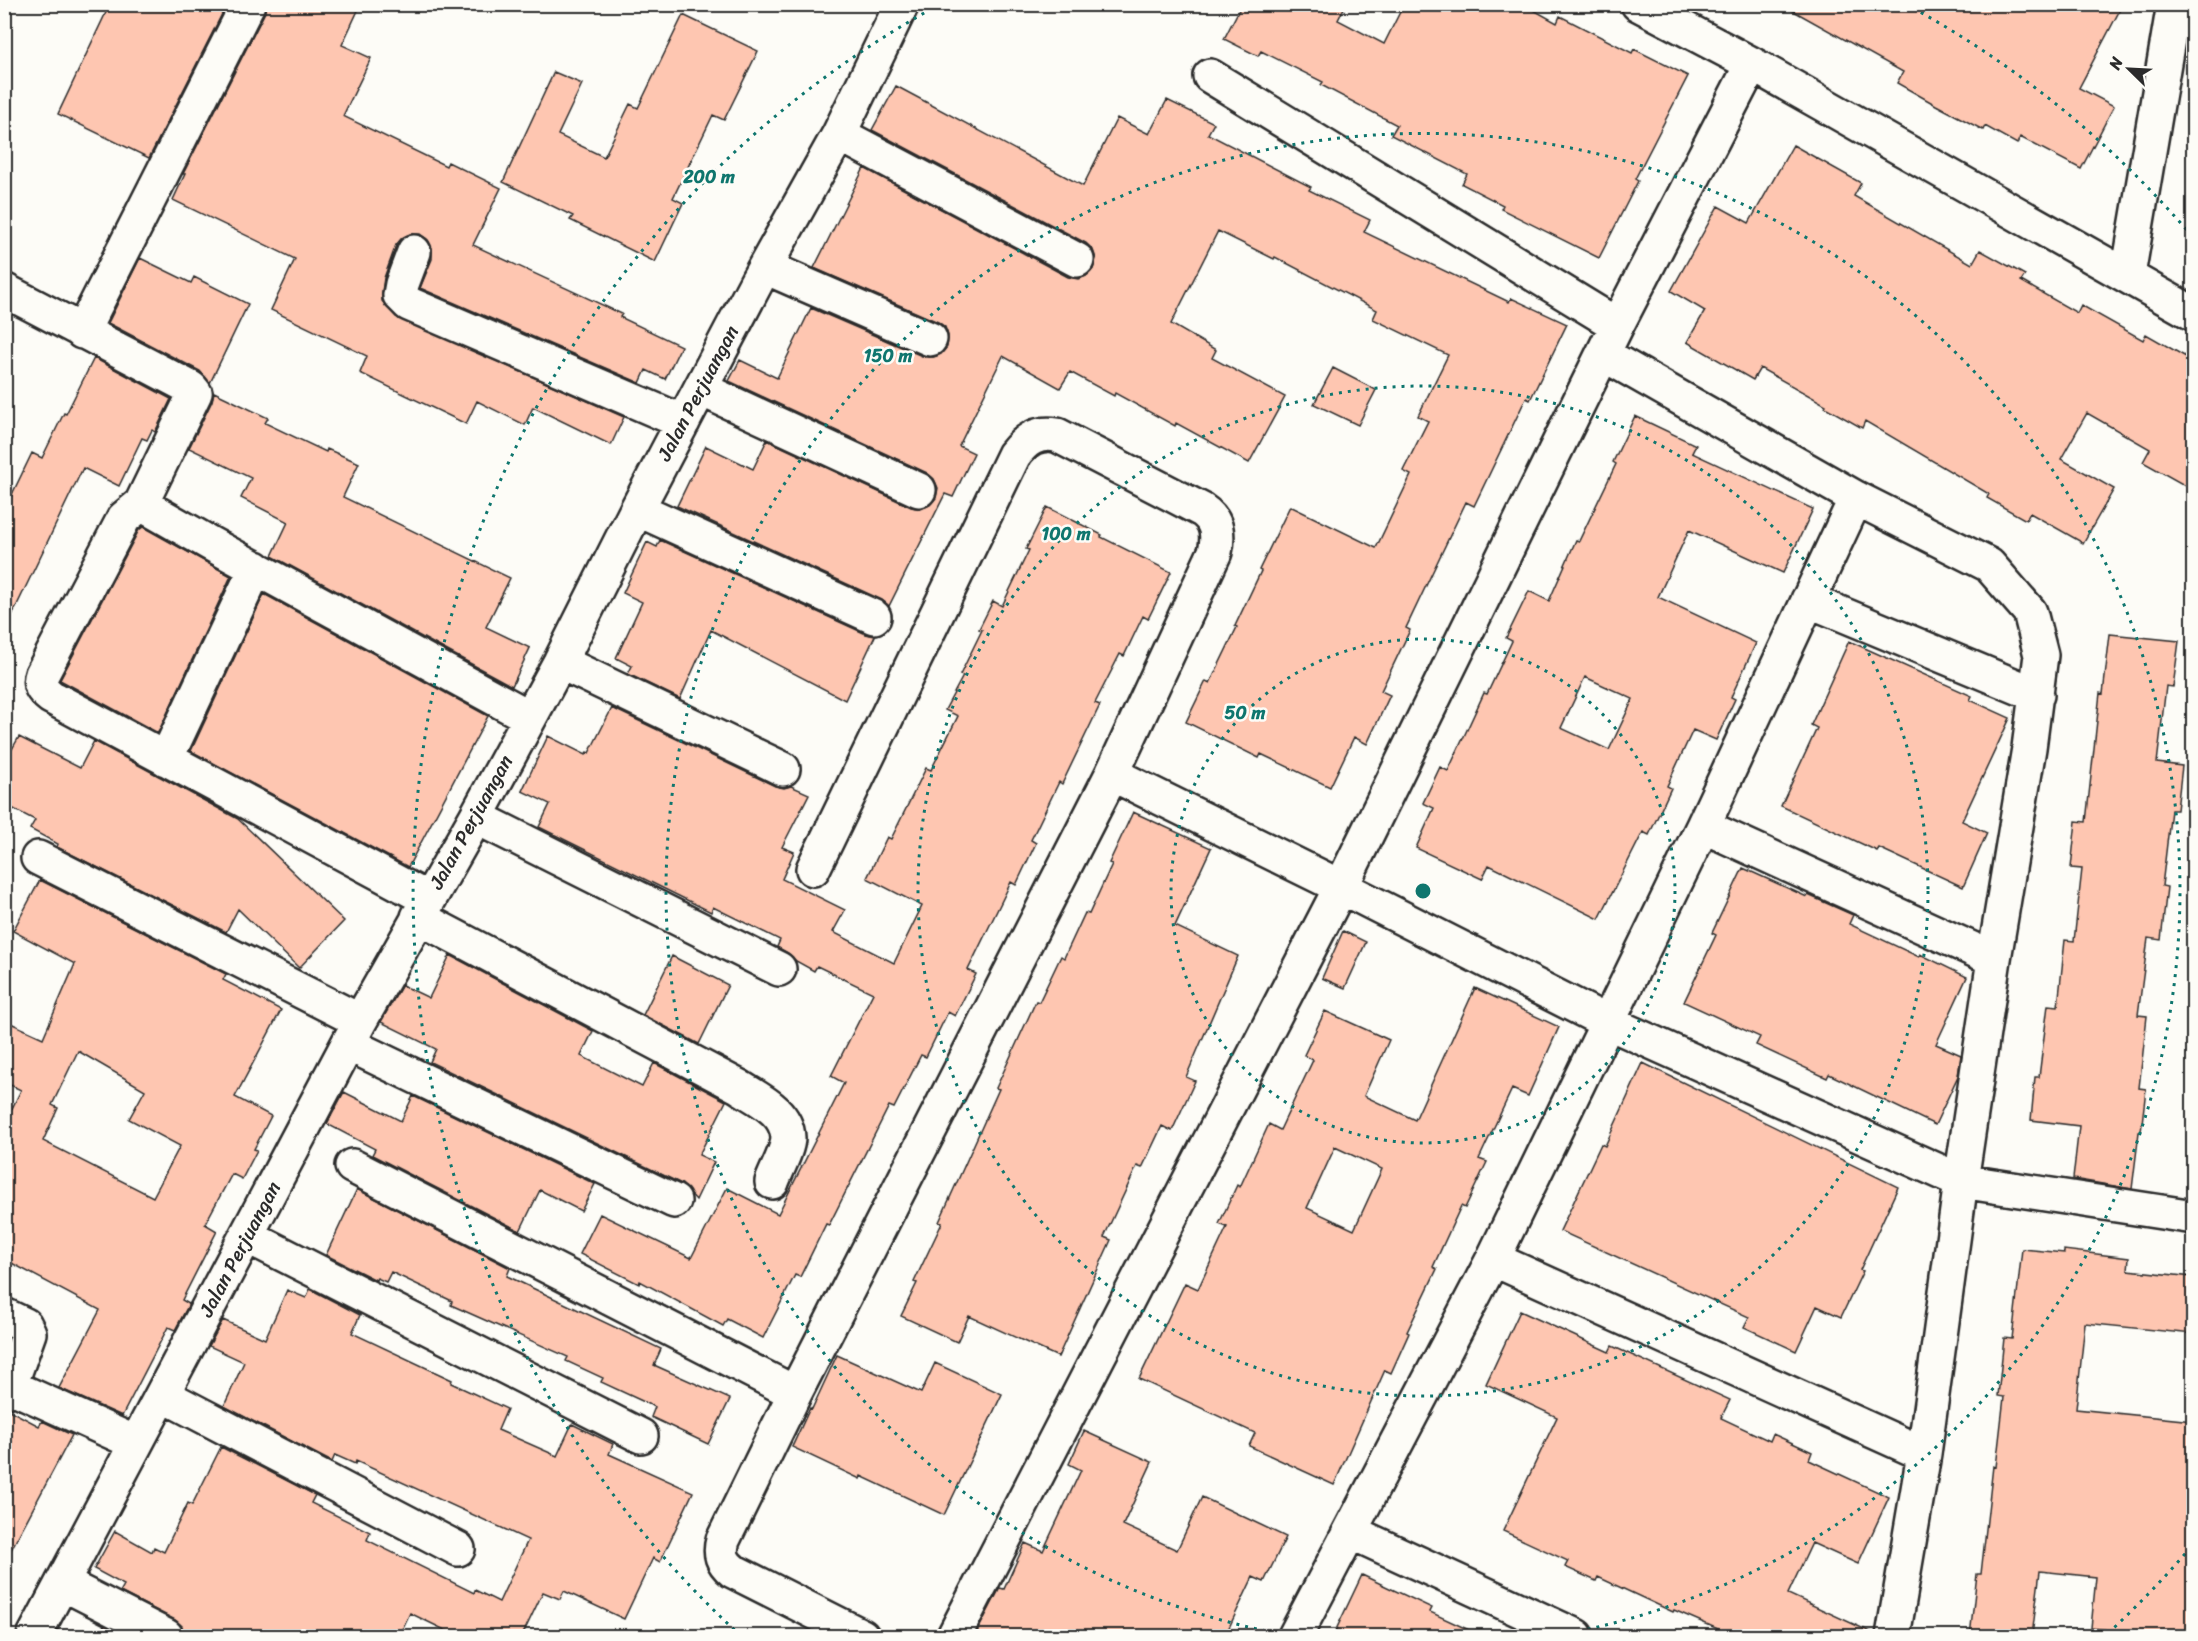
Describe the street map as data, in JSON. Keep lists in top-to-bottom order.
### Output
{
  "streets": {
    "street": ["Jalan Perjuangan"]
  },
  "north": "top left",
  "rings": [
    "200 m",
    "150 m",
    "100 m",
    "50 m"
  ]
}
